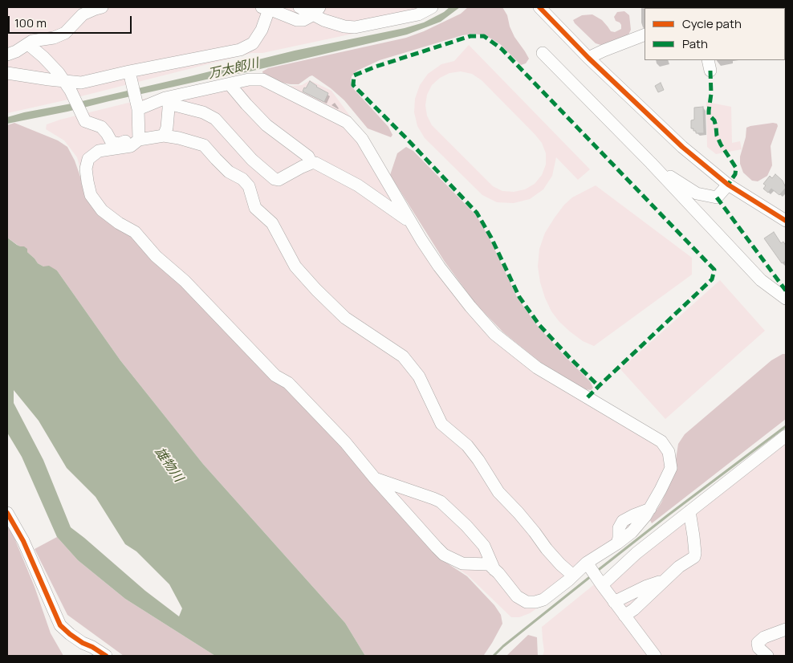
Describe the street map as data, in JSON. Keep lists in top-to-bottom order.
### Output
{
  "water": ["万太郎川", "雄物川"],
  "legend": ["Cycle path", "Path"],
  "scale_bar": "100 m"
}
